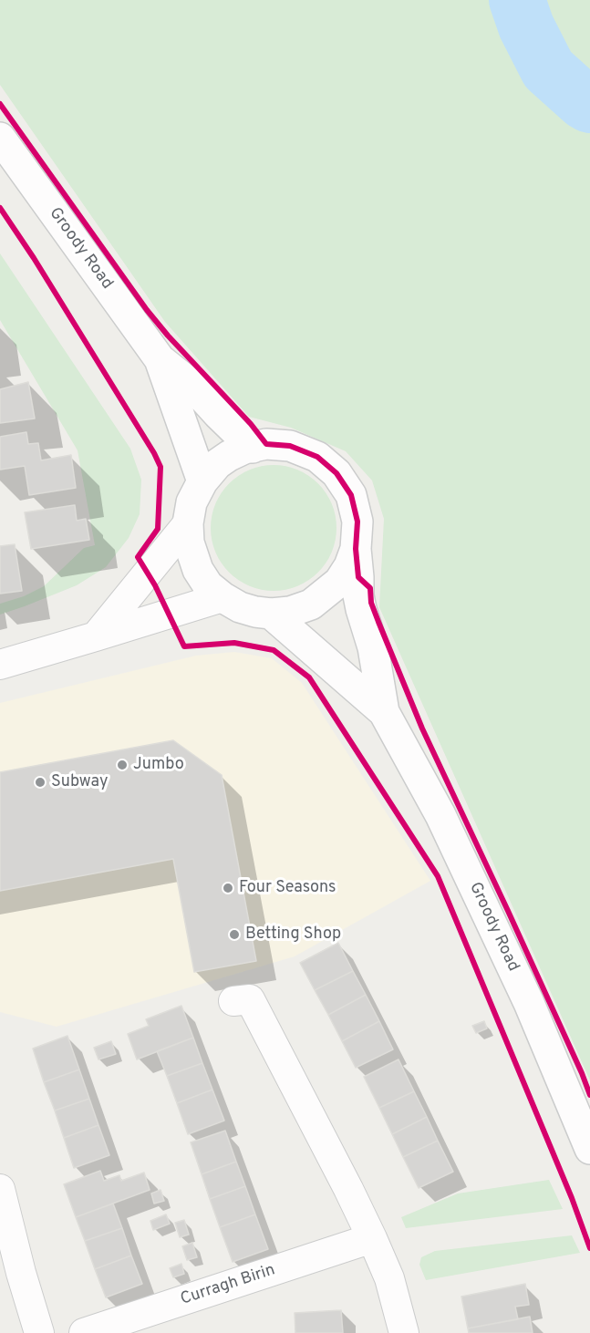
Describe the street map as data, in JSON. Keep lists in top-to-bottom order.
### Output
{
  "streets": {
    "street": ["Groody Road", "Curragh Birin"]
  },
  "places": [
    "Jumbo",
    "Subway",
    "Four Seasons",
    "Betting Shop"
  ]
}
